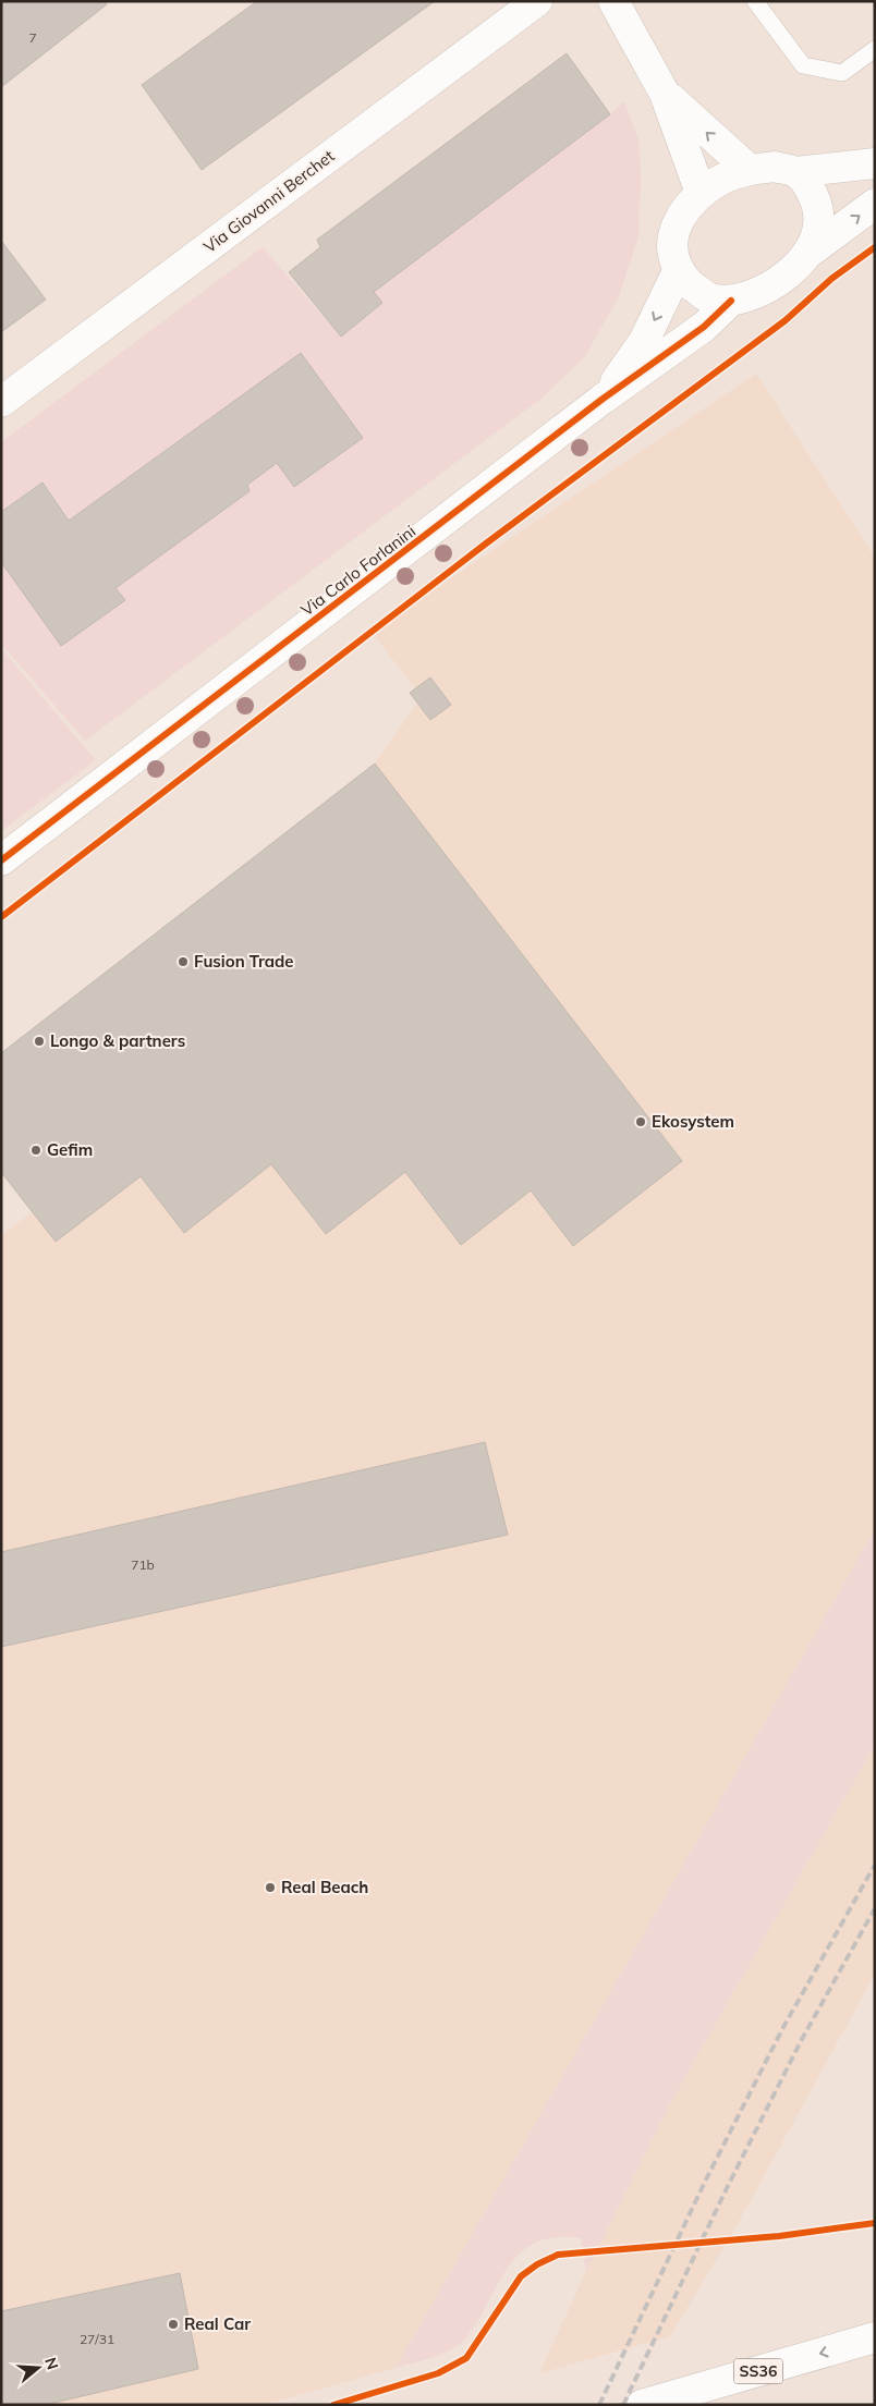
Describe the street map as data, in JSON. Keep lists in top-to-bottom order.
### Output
{
  "streets": {
    "main road": ["Via Giovanni Berchet", "Via Carlo Forlanini", "SS36"]
  },
  "places": [
    "Fusion Trade",
    "Longo & partners",
    "Ekosystem",
    "Gefim",
    "Real Beach",
    "Real Car"
  ],
  "house_numbers": ["7", "71b", "27/31"],
  "north": "right"
}
